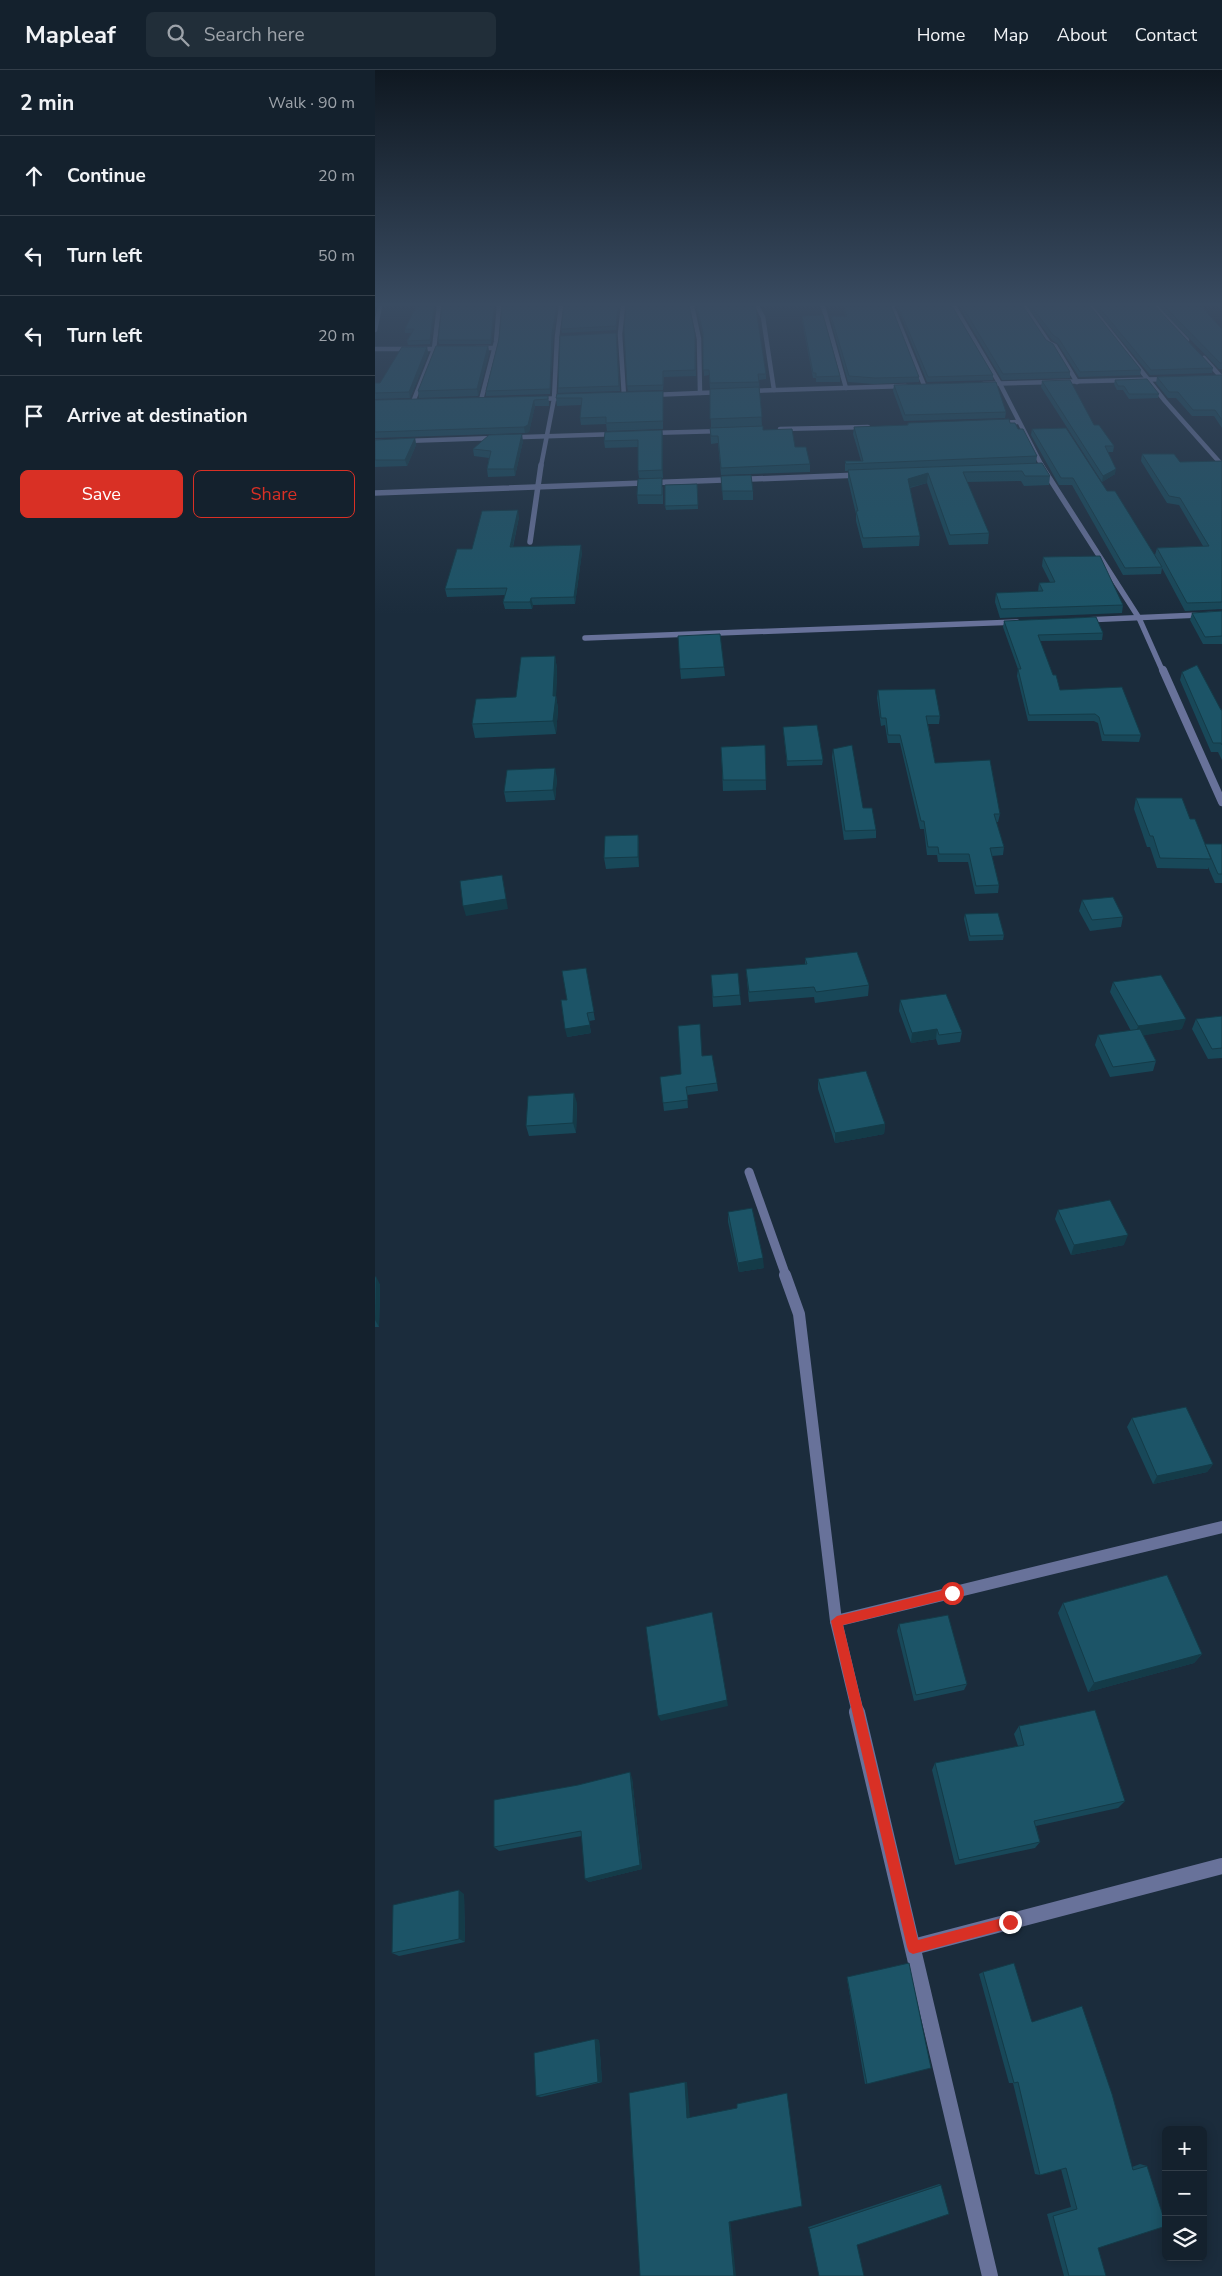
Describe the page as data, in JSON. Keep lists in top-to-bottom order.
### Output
{
  "page": {
    "header": "Mapleaf",
    "search": "Search here",
    "nav": [
      "Home",
      "Map",
      "About",
      "Contact"
    ],
    "heading": ["2 min", "Walk · 90 m"],
    "list": [
      ["Continue", "20 m"],
      ["Turn left", "50 m"],
      ["Turn left", "20 m"],
      "Arrive at destination"
    ],
    "buttons": ["Save", "Share"],
    "map_buttons": ["+", "−"]
  }
}
